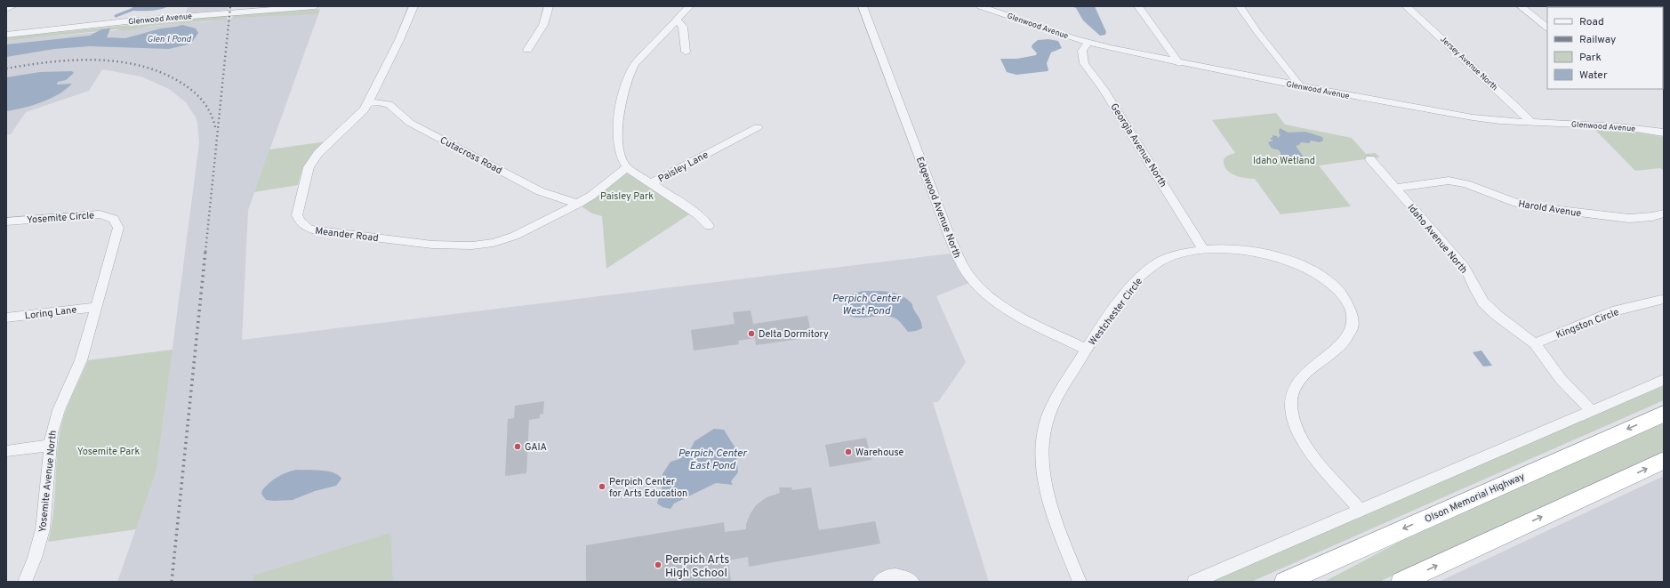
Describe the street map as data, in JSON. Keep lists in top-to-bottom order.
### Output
{
  "streets": {
    "highway": ["Olson Memorial Highway"],
    "street": [
      "Glenwood Avenue",
      "Jersey Avenue North",
      "Georgia Avenue North",
      "Cutacross Road",
      "Paisley Lane",
      "Edgewood Avenue North",
      "Harold Avenue",
      "Yosemite Circle",
      "Meander Road",
      "Idaho Avenue North",
      "Westchester Circle",
      "Loring Lane",
      "Kingston Circle",
      "Yosemite Avenue North"
    ]
  },
  "crossings": [
    ["Glenwood Avenue", "Jersey Avenue North"],
    ["Glenwood Avenue", "Georgia Avenue North"],
    ["Georgia Avenue North", "Westchester Circle"],
    ["Cutacross Road", "Meander Road"],
    ["Paisley Lane", "Meander Road"],
    ["Edgewood Avenue North", "Westchester Circle"],
    ["Harold Avenue", "Idaho Avenue North"],
    ["Yosemite Circle", "Yosemite Avenue North"],
    ["Idaho Avenue North", "Kingston Circle"],
    ["Loring Lane", "Yosemite Avenue North"]
  ],
  "water": ["Glen 1 Pond", "Perpich Center West Pond", "Perpich Center East Pond"],
  "parks": ["Idaho Wetland", "Paisley Park", "Yosemite Park"],
  "places": [
    "Delta Dormitory",
    "GAIA",
    "Warehouse",
    "Perpich Center for Arts Education",
    "Perpich Arts High School"
  ],
  "legend": [
    "Road",
    "Railway",
    "Park",
    "Water"
  ]
}
